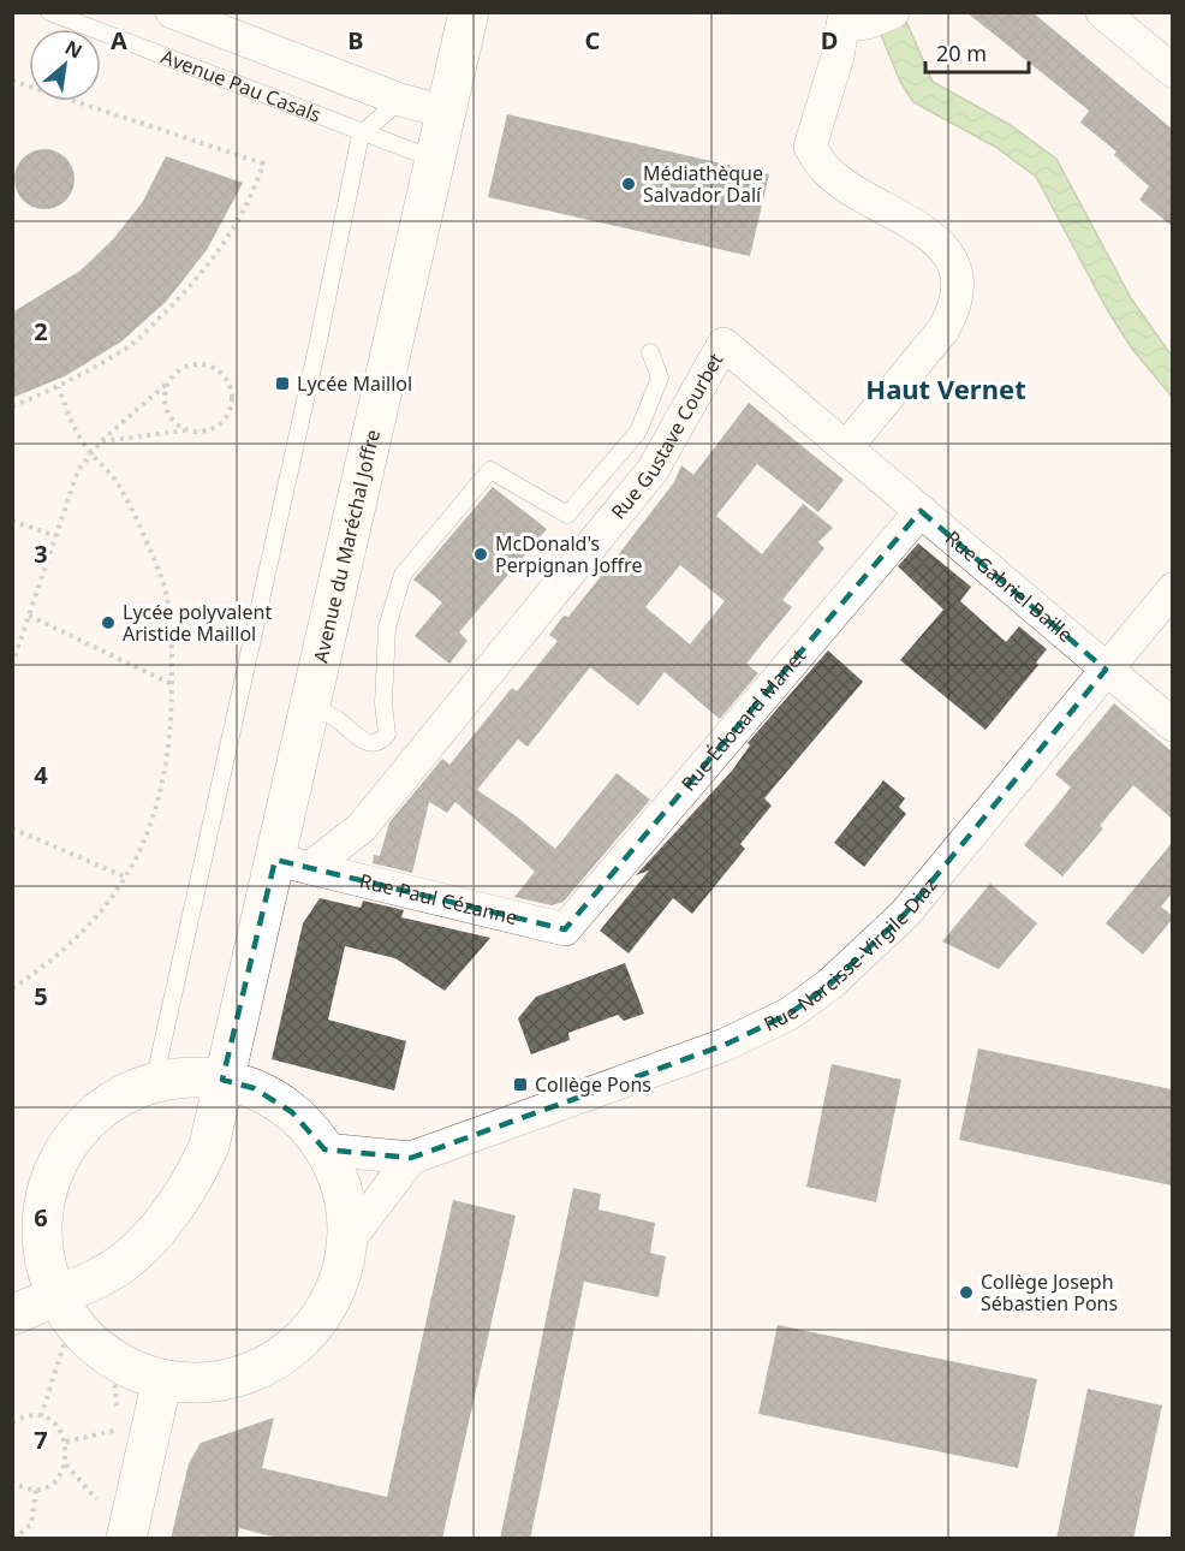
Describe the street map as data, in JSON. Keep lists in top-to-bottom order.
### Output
{
  "streets": {
    "main road": ["Avenue du Maréchal Joffre"],
    "street": [
      "Rue Gustave Courbet",
      "Rue Gabriel Baille",
      "Rue Édouard Manet",
      "Rue Paul Cézanne",
      "Rue Narcisse-Virgile Diaz"
    ],
    "lane": ["Avenue Pau Casals"]
  },
  "crossings": [
    ["Avenue Pau Casals", "Avenue du Maréchal Joffre"],
    ["Rue Gustave Courbet", "Avenue du Maréchal Joffre"],
    ["Rue Gustave Courbet", "Rue Gabriel Baille"],
    ["Rue Gustave Courbet", "Rue Paul Cézanne"],
    ["Avenue du Maréchal Joffre", "Rue Paul Cézanne"],
    ["Rue Gabriel Baille", "Rue Édouard Manet"],
    ["Rue Gabriel Baille", "Rue Narcisse-Virgile Diaz"],
    ["Rue Édouard Manet", "Rue Paul Cézanne"]
  ],
  "districts": ["Haut Vernet"],
  "places": {
    "other": [
      "Médiathèque Salvador Dalí",
      "McDonald's Perpignan Joffre",
      "Lycée polyvalent Aristide Maillol",
      "Collège Joseph Sébastien Pons"
    ],
    "transit": ["Lycée Maillol", "Collège Pons"]
  },
  "scale_bar": "20 m",
  "north": "top right",
  "grid": {
    "columns": [
      "A",
      "B",
      "C",
      "D"
    ],
    "rows": [
      "2",
      "3",
      "4",
      "5",
      "6",
      "7"
    ]
  }
}
